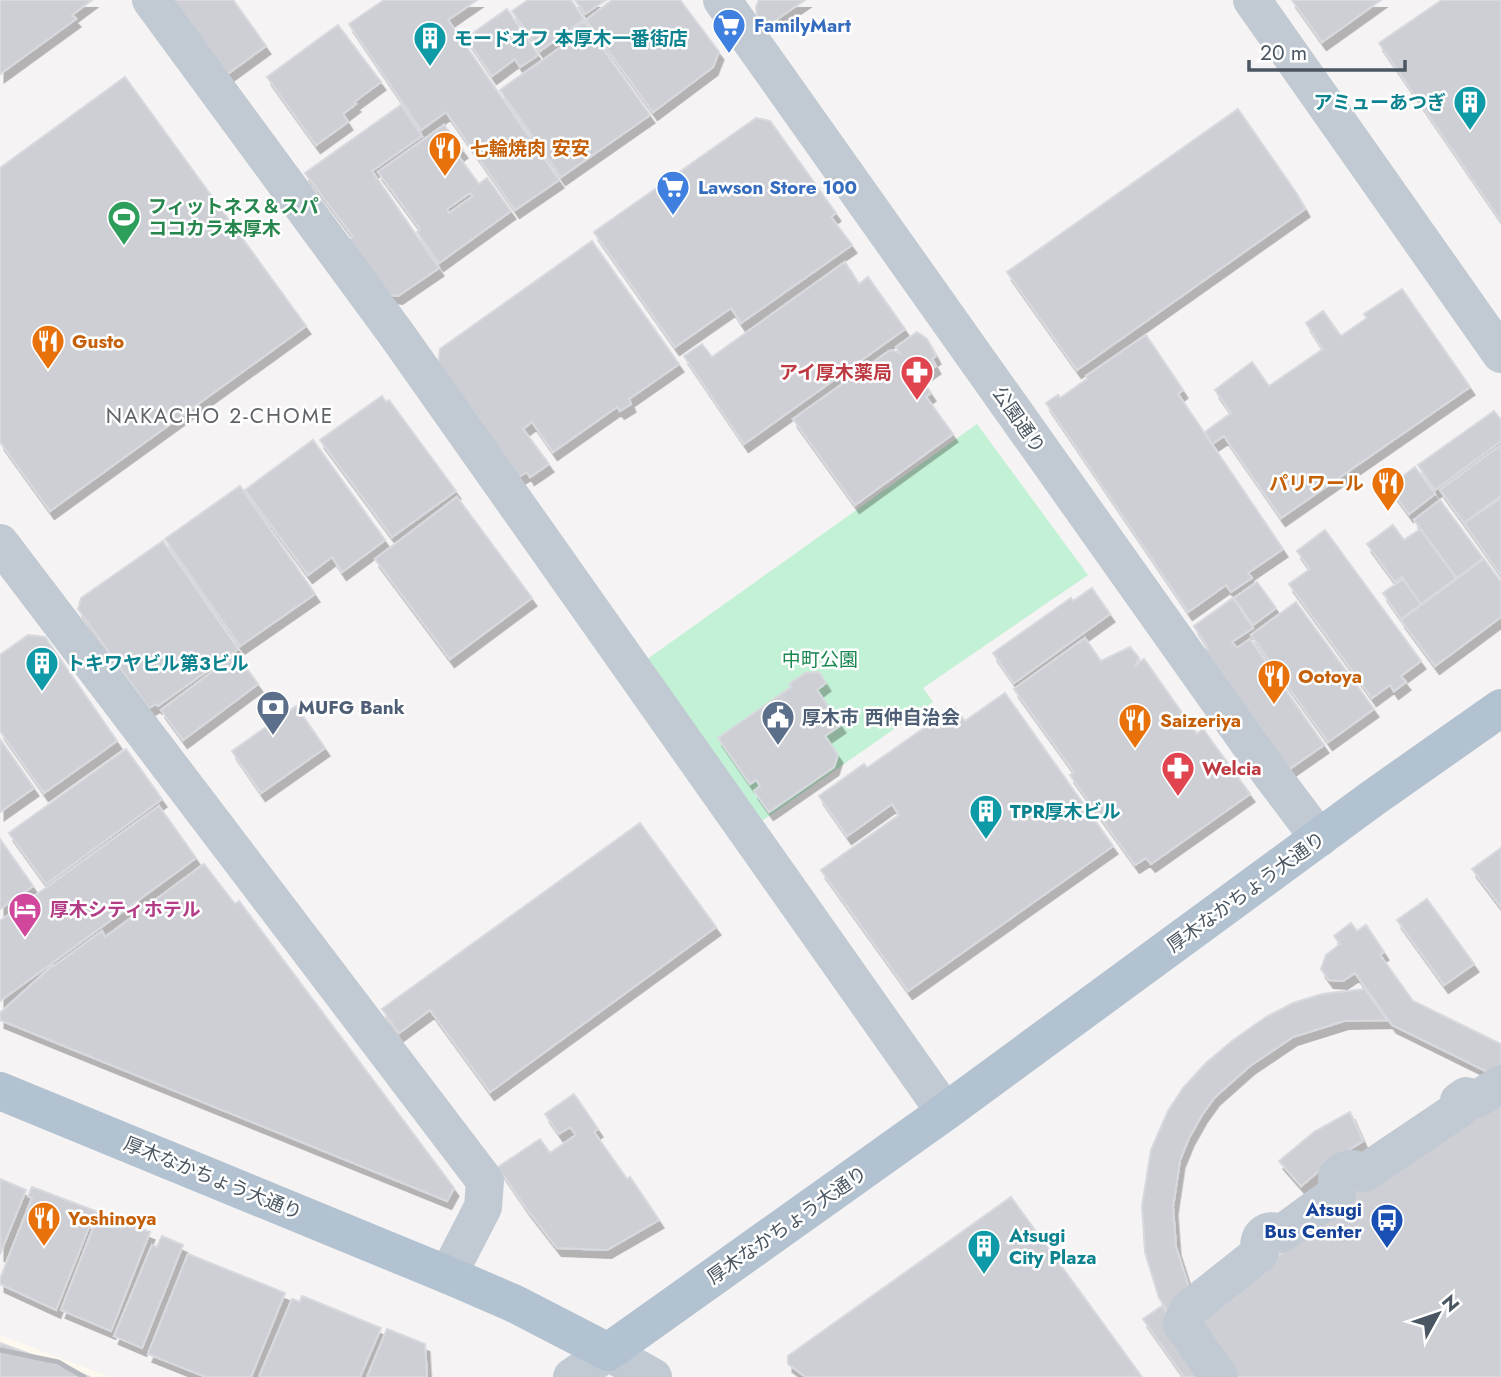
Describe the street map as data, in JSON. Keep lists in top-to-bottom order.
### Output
{
  "streets": {
    "main road": ["厚木なかちょう大通り"],
    "street": ["公園通り"]
  },
  "crossings": [
    ["公園通り", "厚木なかちょう大通り"]
  ],
  "districts": ["NAKACHO 2-CHOME"],
  "parks": ["中町公園"],
  "places": {
    "supermarket": ["FamilyMart", "Lawson Store 100"],
    "building": [
      "モードオフ 本厚木一番街店",
      "アミューあつぎ",
      "トキワヤビル第3ビル",
      "TPR厚木ビル",
      "Atsugi City Plaza"
    ],
    "restaurant": [
      "七輪焼肉 安安",
      "Gusto",
      "パリワール",
      "Ootoya",
      "Saizeriya",
      "Yoshinoya"
    ],
    "sports": ["フィットネス＆スパ ココカラ本厚木"],
    "pharmacy": ["アイ厚木薬局", "Welcia"],
    "bank": ["MUFG Bank"],
    "public building": ["厚木市 西仲自治会"],
    "hotel": ["厚木シティホテル"],
    "bus stop": ["Atsugi Bus Center"]
  },
  "scale_bar": "20 m",
  "north": "top right"
}
